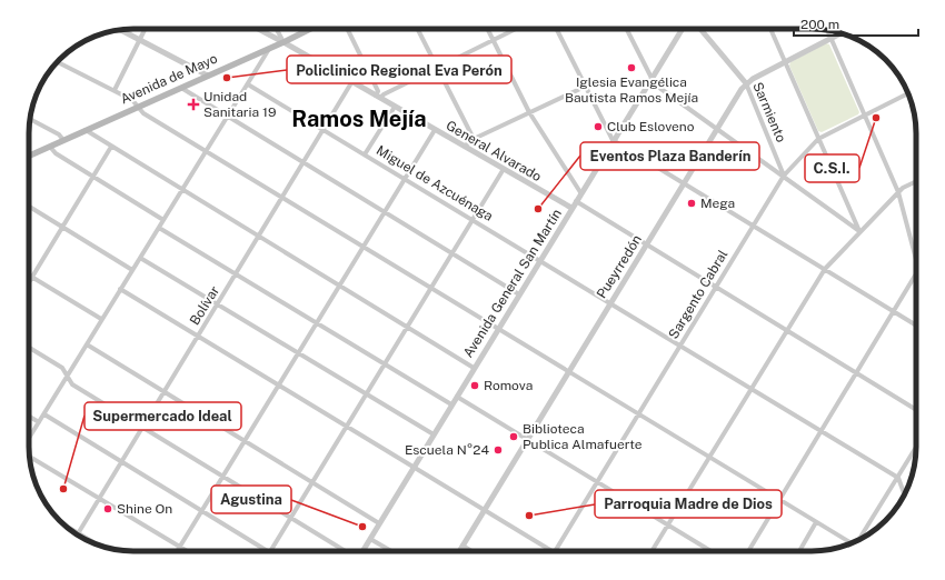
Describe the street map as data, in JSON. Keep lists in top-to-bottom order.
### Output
{
  "streets": {
    "main road": ["Avenida de Mayo"],
    "street": [
      "Sarmiento",
      "General Alvarado",
      "Miguel de Azcuénaga",
      "Pueyrredón",
      "Avenida General San Martín",
      "Sargento Cabral",
      "Bolívar"
    ]
  },
  "crossings": [
    ["Avenida de Mayo", "General Alvarado"],
    ["Sarmiento", "Pueyrredón"],
    ["Sarmiento", "Sargento Cabral"],
    ["General Alvarado", "Avenida General San Martín"],
    ["General Alvarado", "Bolívar"],
    ["Miguel de Azcuénaga", "Pueyrredón"],
    ["Miguel de Azcuénaga", "Avenida General San Martín"],
    ["Miguel de Azcuénaga", "Sargento Cabral"],
    ["Miguel de Azcuénaga", "Bolívar"]
  ],
  "districts": ["Ramos Mejía"],
  "places": {
    "other": [
      "Iglesia Evangélica Bautista Ramos Mejía",
      "Policlinico Regional Eva Perón",
      "C.S.I.",
      "Club Esloveno",
      "Mega",
      "Eventos Plaza Banderín",
      "Romova",
      "Biblioteca Publica Almafuerte",
      "Escuela N°24",
      "Supermercado Ideal",
      "Shine On",
      "Parroquia Madre de Dios",
      "Agustina"
    ],
    "health": ["Unidad Sanitaria 19"]
  },
  "scale_bar": "200 m"
}
